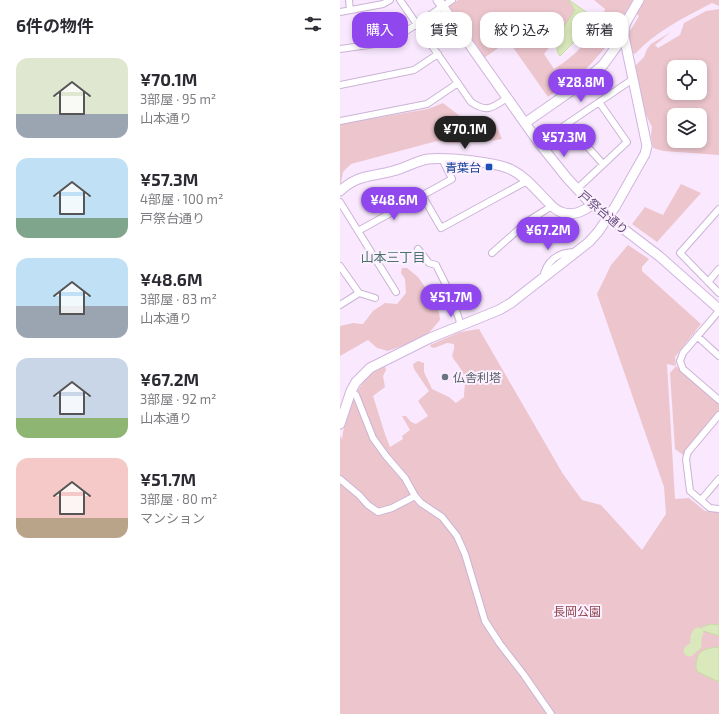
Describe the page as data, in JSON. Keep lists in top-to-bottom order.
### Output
{
  "streets": {
    "street": ["戸祭台通り"]
  },
  "districts": ["山本三丁目"],
  "parks": ["長岡公園"],
  "places": {
    "transit": ["青葉台"],
    "other": ["仏舎利塔"]
  },
  "page": {
    "heading": "6件の物件",
    "chip": [
      "購入",
      "賃貸",
      "絞り込み",
      "新着"
    ],
    "list": [
      {
        "name": "¥70.1M",
        "note": "3部屋 · 95 m² · 山本通り"
      },
      {
        "name": "¥57.3M",
        "note": "4部屋 · 100 m² · 戸祭台通り"
      },
      {
        "name": "¥48.6M",
        "note": "3部屋 · 83 m² · 山本通り"
      },
      {
        "name": "¥67.2M",
        "note": "3部屋 · 92 m² · 山本通り"
      },
      {
        "name": "¥51.7M",
        "note": "3部屋 · 80 m² · マンション"
      }
    ],
    "price": [
      "¥28.8M",
      "¥70.1M",
      "¥57.3M",
      "¥48.6M",
      "¥67.2M",
      "¥51.7M"
    ]
  }
}
